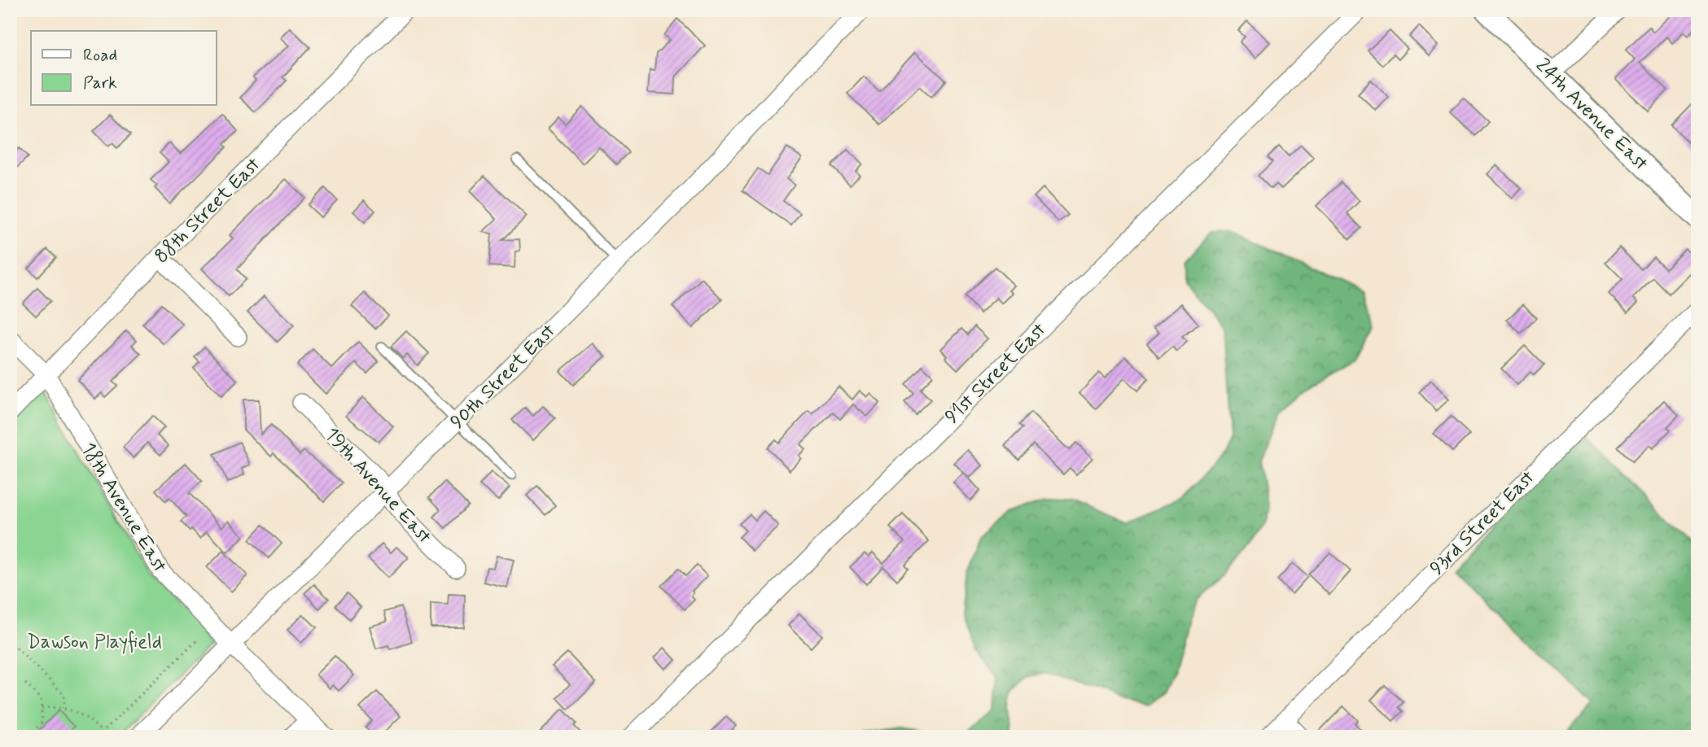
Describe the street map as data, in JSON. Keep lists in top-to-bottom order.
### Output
{
  "streets": {
    "street": [
      "24th Avenue East",
      "88th Street East",
      "91st Street East",
      "90th Street East",
      "19th Avenue East",
      "18th Avenue East",
      "93rd Street East"
    ]
  },
  "crossings": [
    ["88th Street East", "18th Avenue East"],
    ["90th Street East", "19th Avenue East"],
    ["90th Street East", "18th Avenue East"]
  ],
  "parks": ["Dawson Playfield"],
  "legend": ["Road", "Park"]
}
